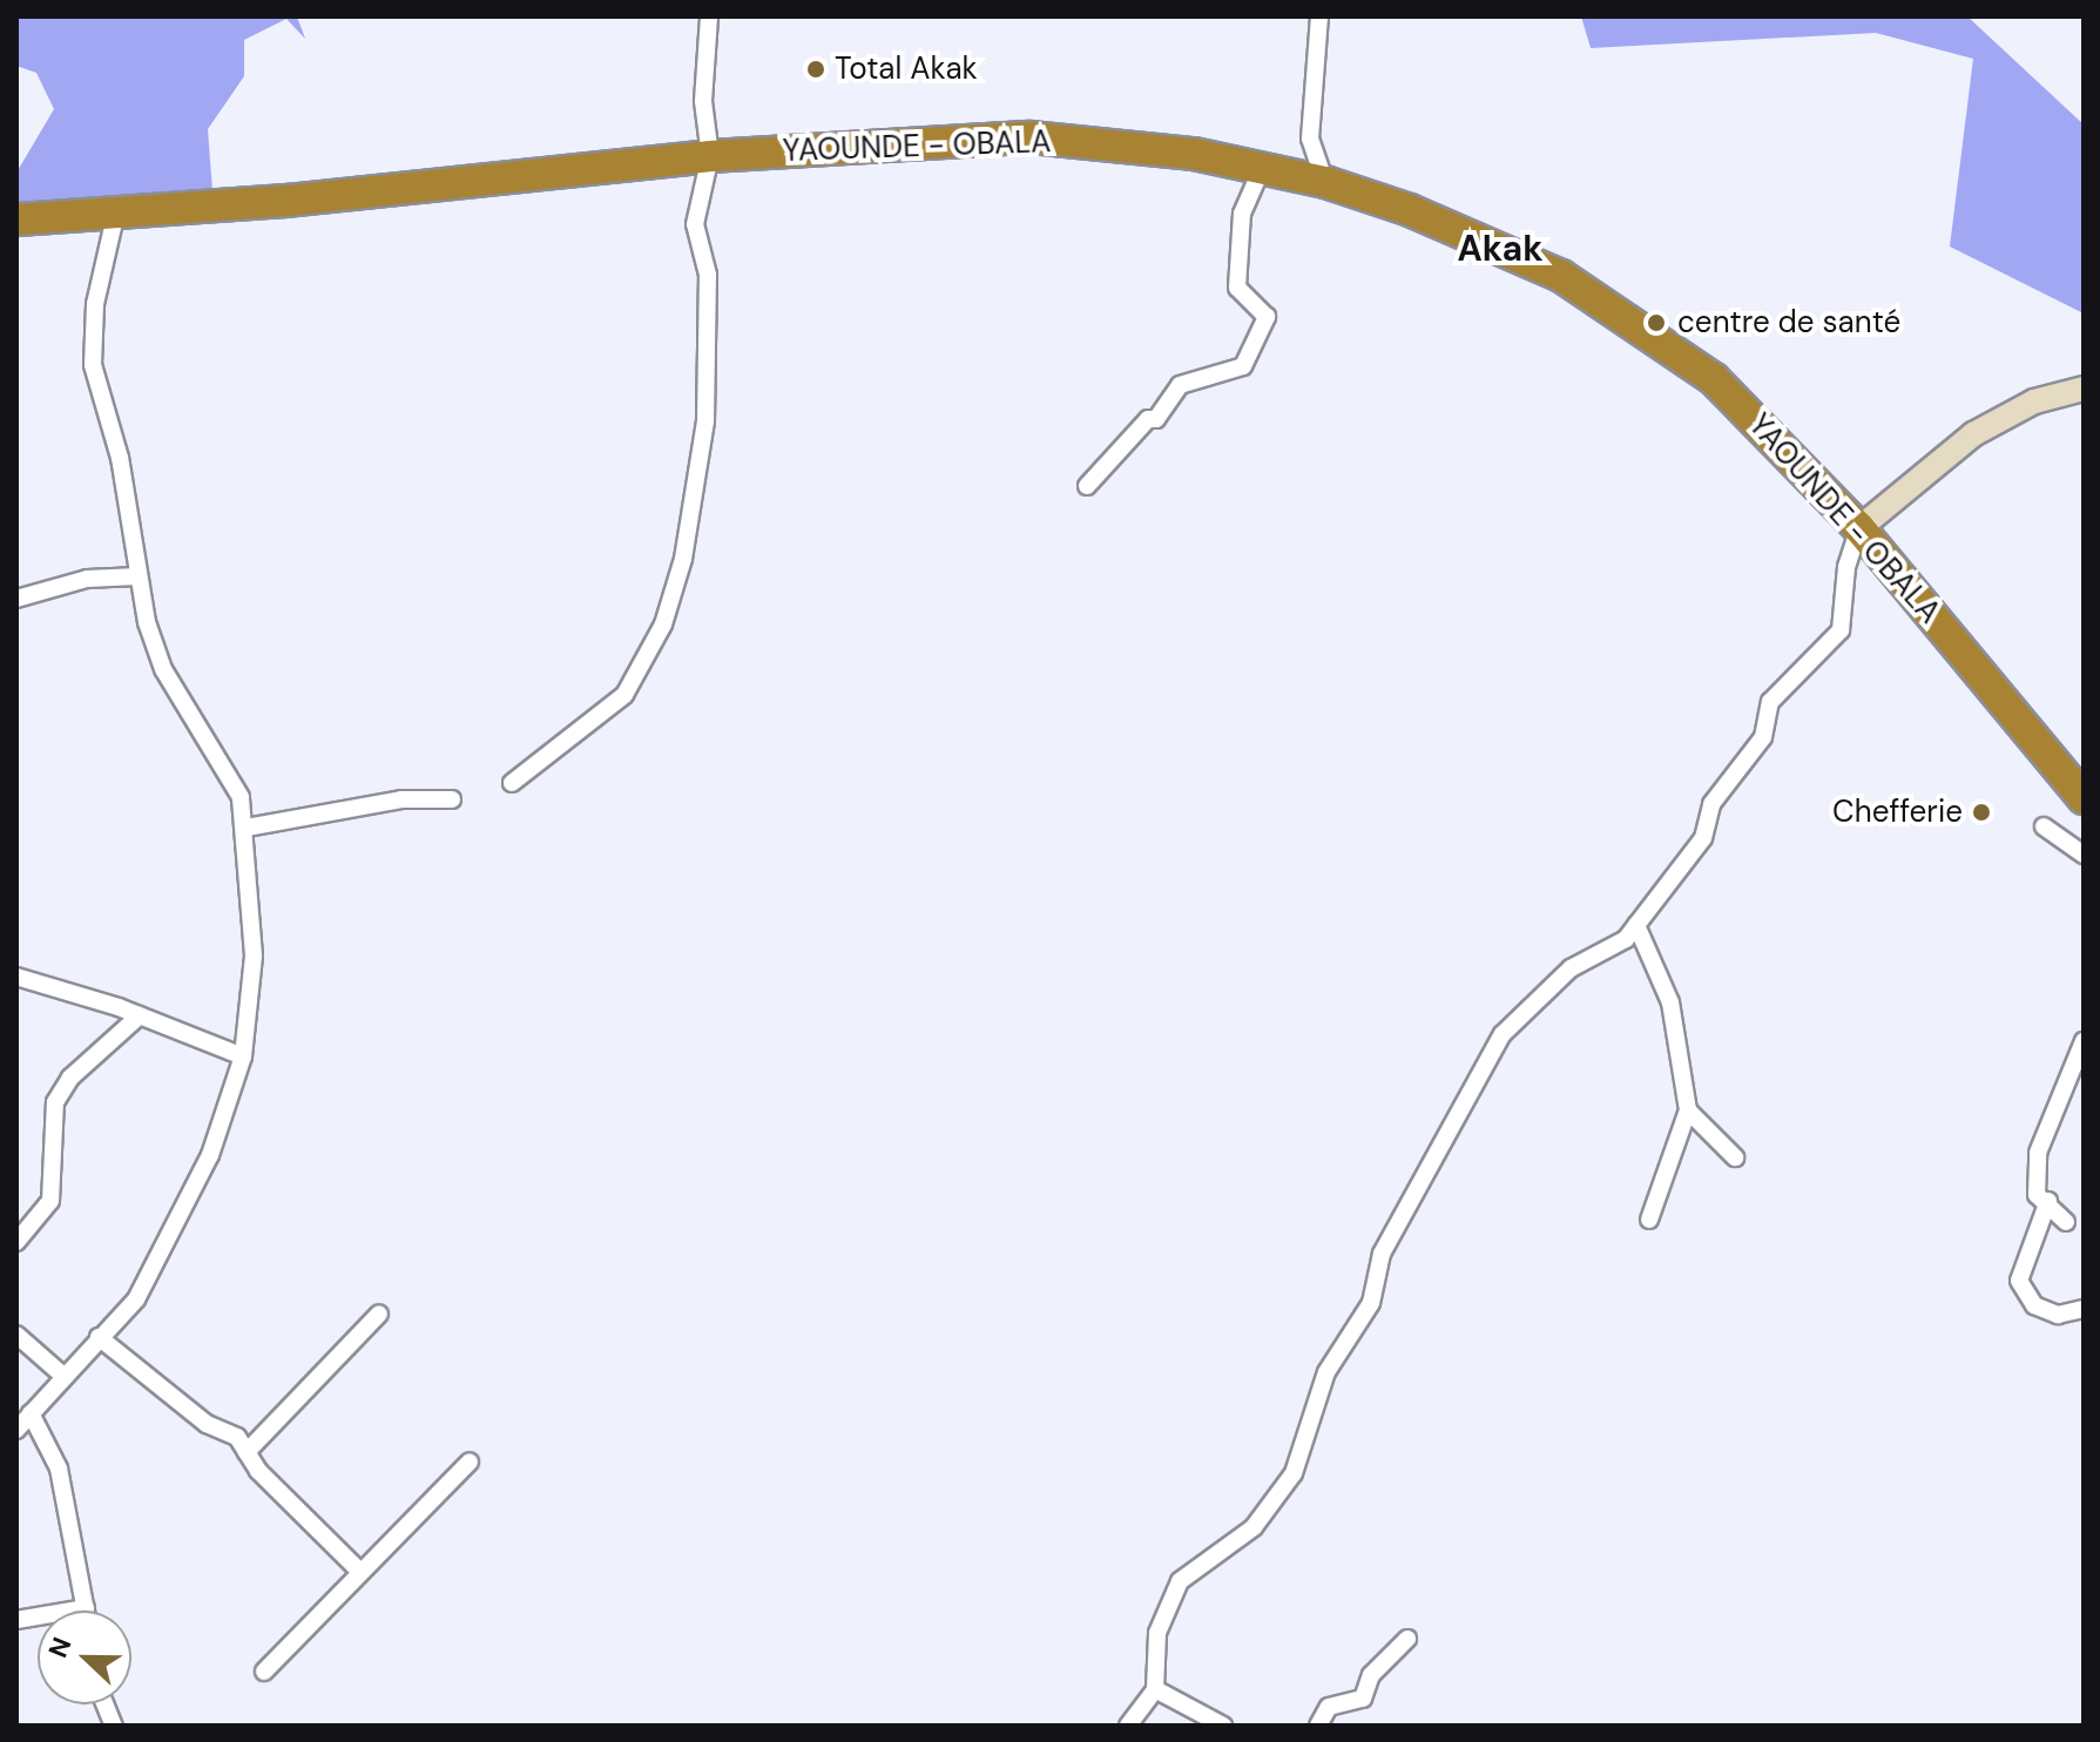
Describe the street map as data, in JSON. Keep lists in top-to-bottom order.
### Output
{
  "streets": {
    "highway": ["YAOUNDE - OBALA"]
  },
  "districts": ["Akak"],
  "places": ["Total Akak", "centre de santé", "Chefferie"],
  "north": "left"
}
